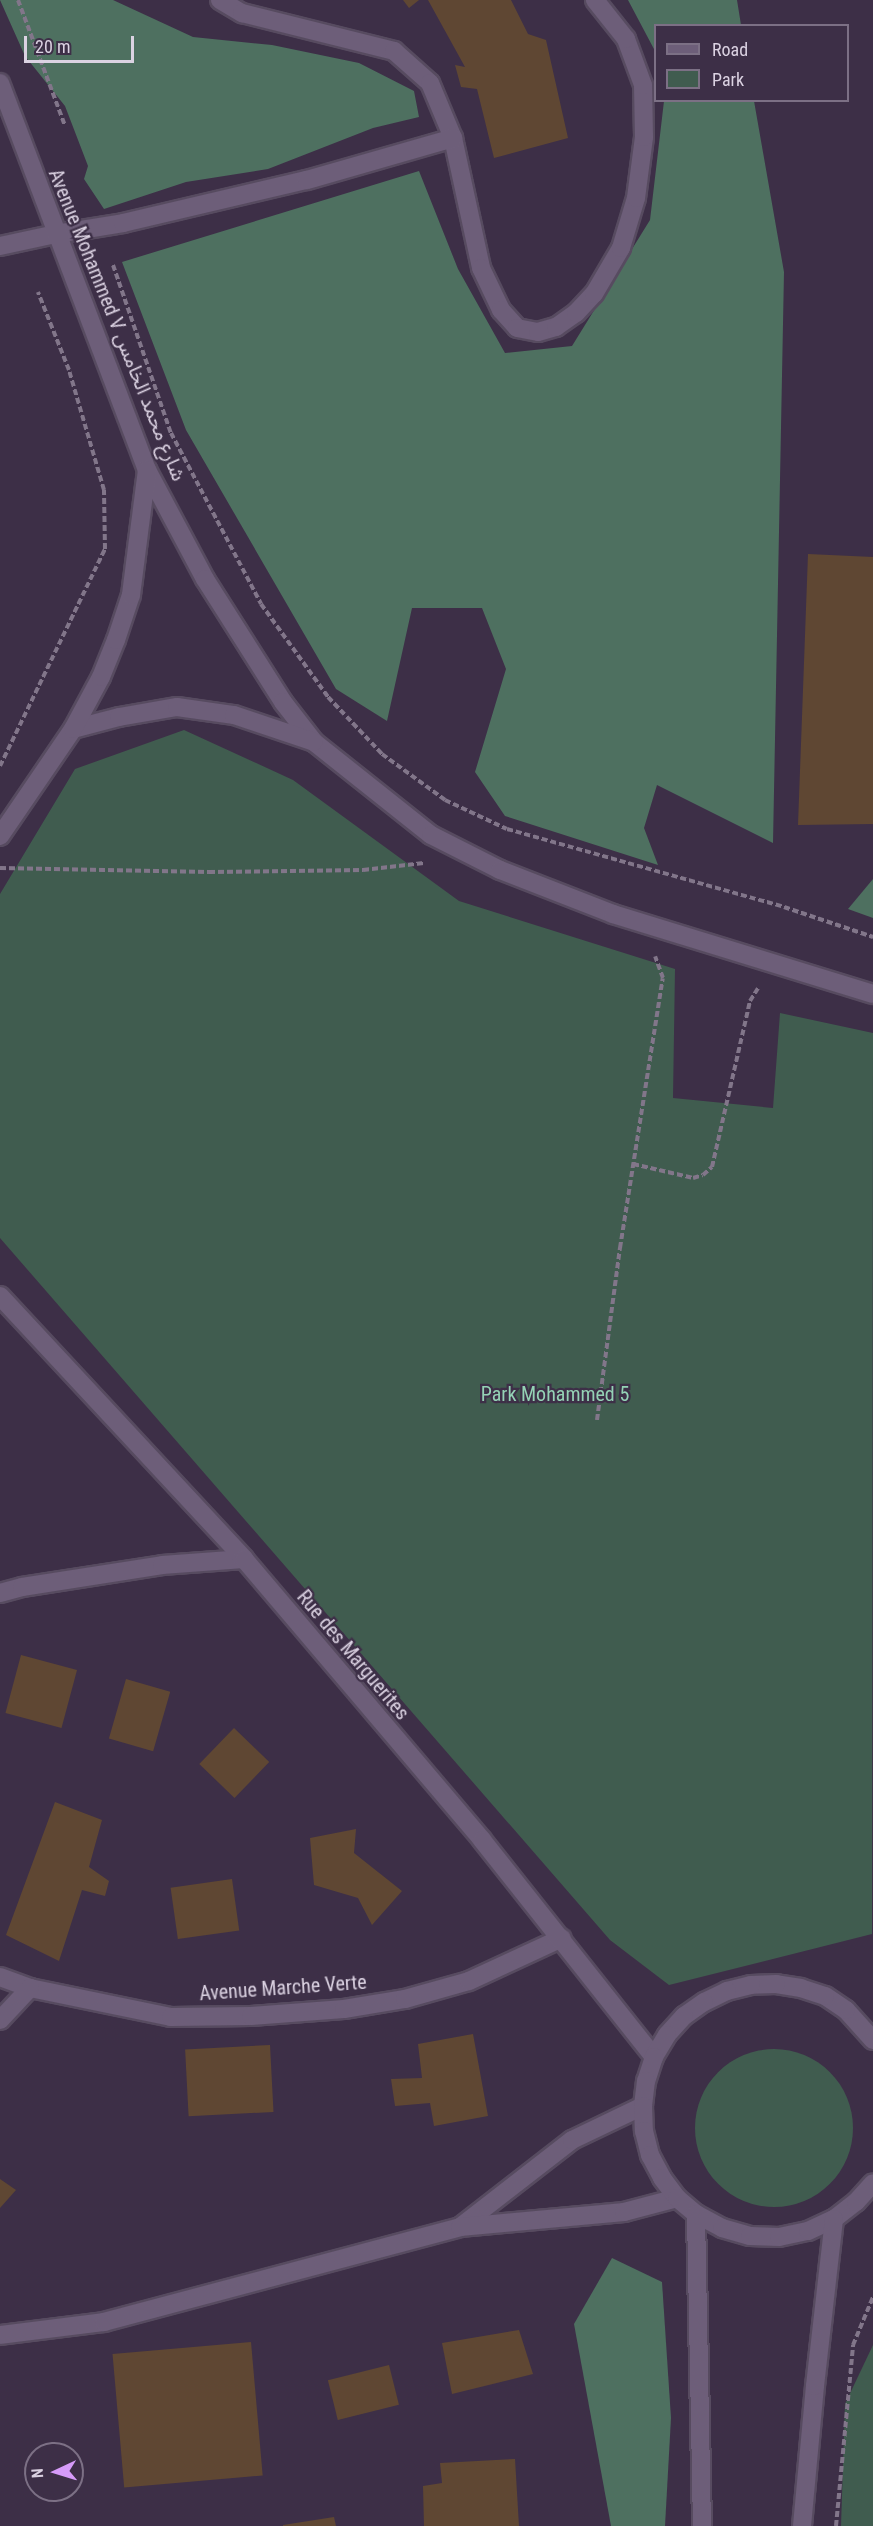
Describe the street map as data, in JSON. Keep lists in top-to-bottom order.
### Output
{
  "streets": {
    "main road": ["Avenue Mohammed V شارع محمد الخامس", "Rue des Marguerites", "Avenue Marche Verte"]
  },
  "crossings": [
    ["Rue des Marguerites", "Avenue Marche Verte"]
  ],
  "parks": ["Park Mohammed 5"],
  "legend": ["Road", "Park"],
  "scale_bar": "20 m",
  "north": "left"
}
